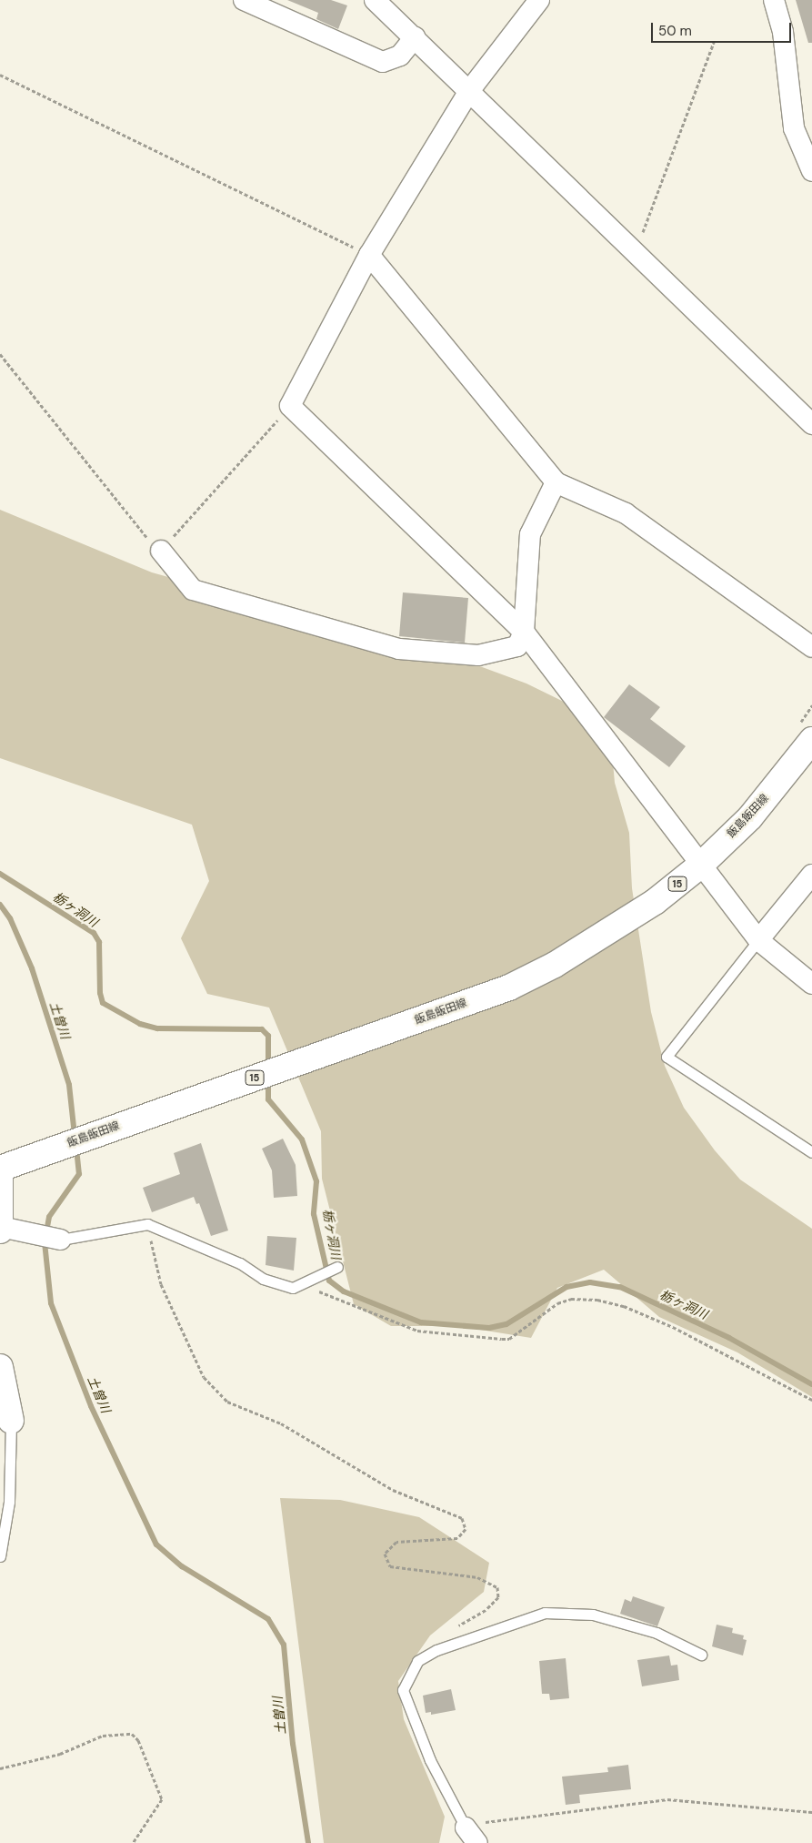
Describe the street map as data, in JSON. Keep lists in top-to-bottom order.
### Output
{
  "streets": {
    "main road": ["飯島飯田線", "15"]
  },
  "water": ["栃ヶ洞川", "土曽川"],
  "scale_bar": "50 m"
}
